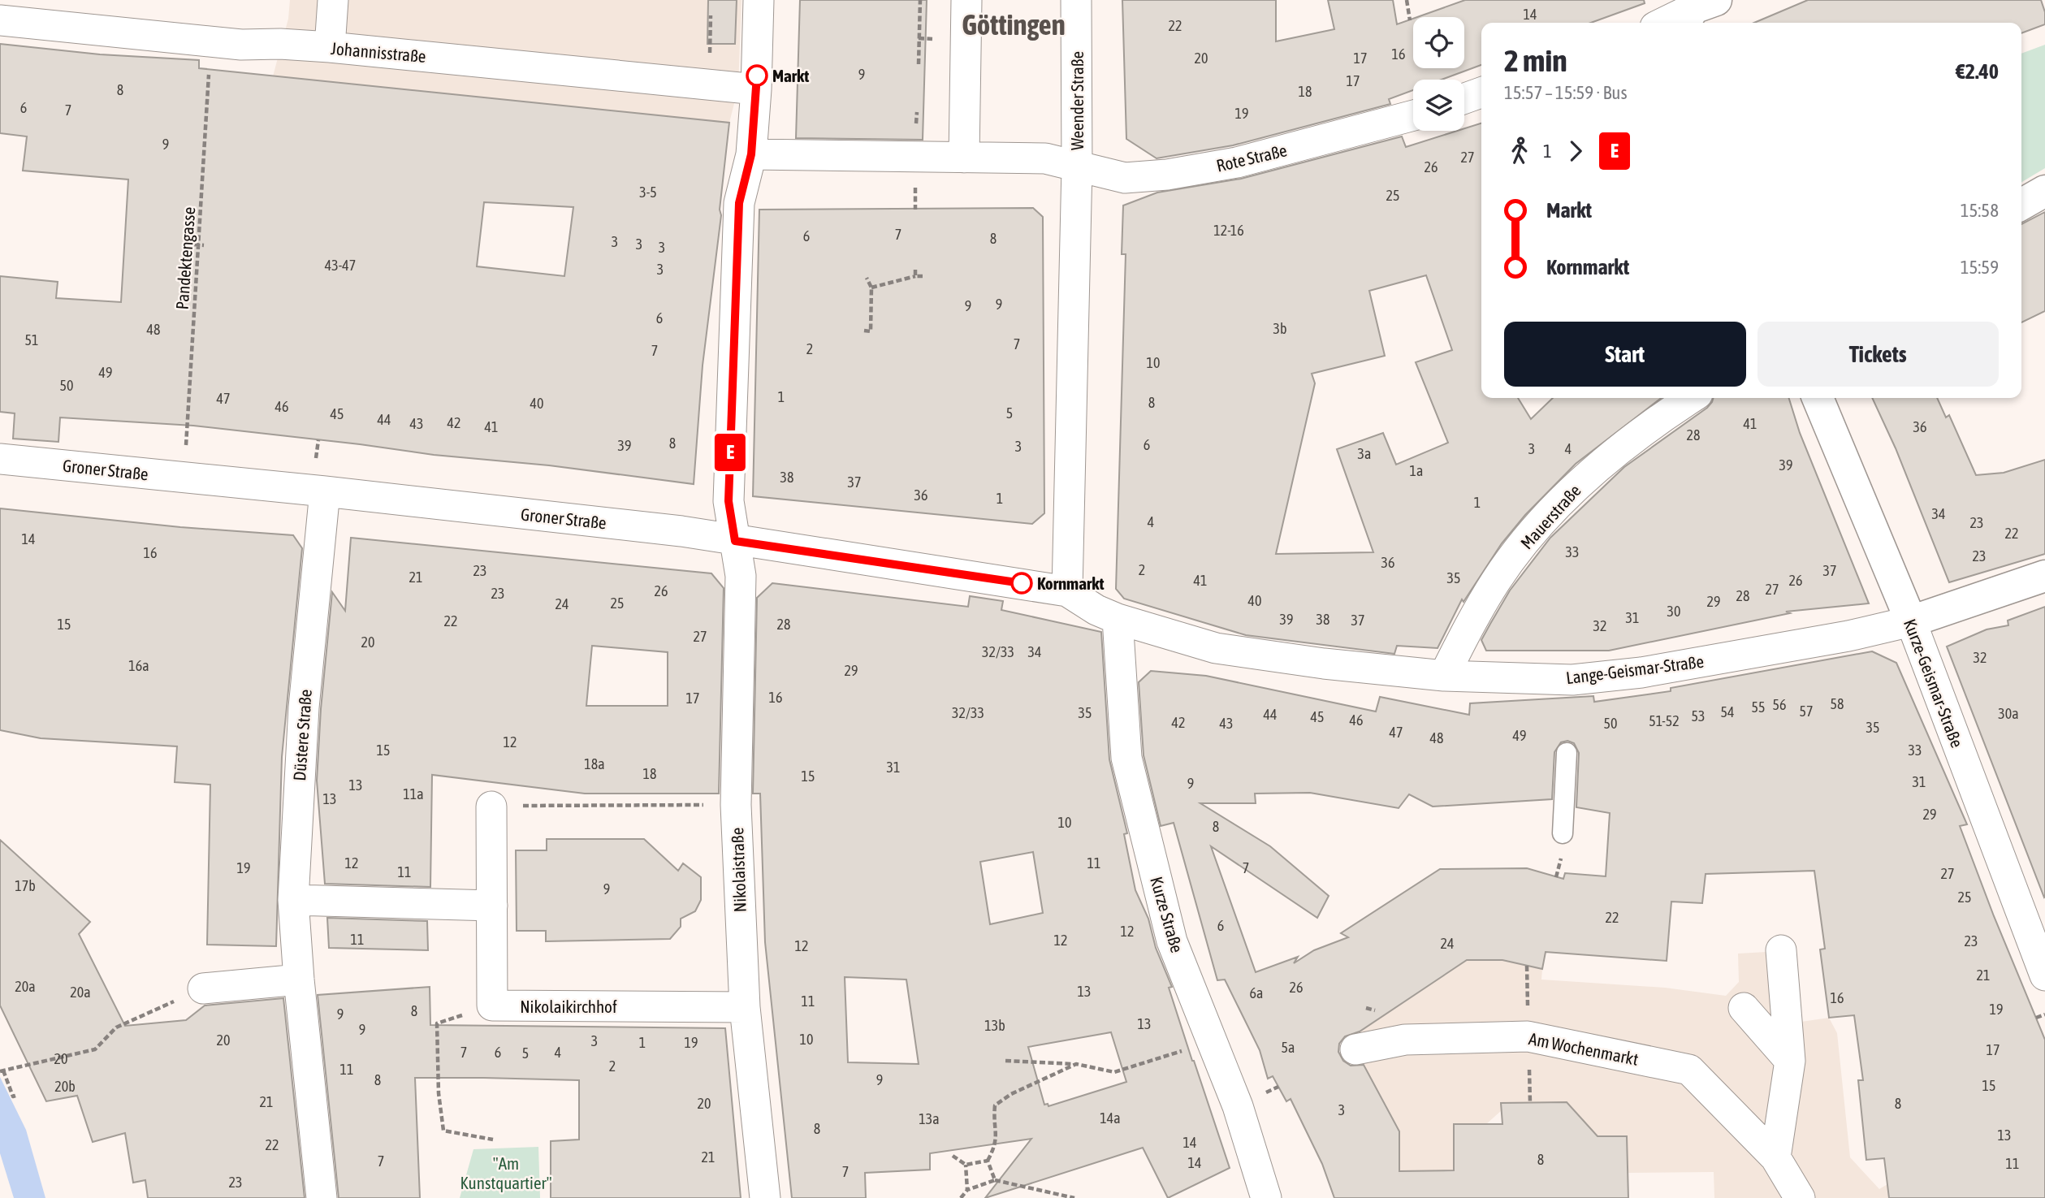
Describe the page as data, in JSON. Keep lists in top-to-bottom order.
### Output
{
  "streets": {
    "street": [
      "Johannisstraße",
      "Weender Straße",
      "Rote Straße",
      "Groner Straße",
      "Mauerstraße",
      "Lange-Geismar-Straße",
      "Kurze-Geismar-Straße",
      "Düstere Straße",
      "Nikolaistraße",
      "Kurze Straße",
      "Nikolaikirchhof",
      "Am Wochenmarkt"
    ],
    "path": ["Pandektengasse"]
  },
  "crossings": [
    ["Johannisstraße", "Pandektengasse"],
    ["Johannisstraße", "Nikolaistraße"],
    ["Weender Straße", "Rote Straße"],
    ["Pandektengasse", "Groner Straße"],
    ["Groner Straße", "Lange-Geismar-Straße"],
    ["Groner Straße", "Düstere Straße"],
    ["Groner Straße", "Nikolaistraße"],
    ["Groner Straße", "Kurze Straße"],
    ["Mauerstraße", "Lange-Geismar-Straße"],
    ["Lange-Geismar-Straße", "Kurze-Geismar-Straße"],
    ["Lange-Geismar-Straße", "Kurze Straße"],
    ["Nikolaistraße", "Nikolaikirchhof"]
  ],
  "districts": ["Göttingen"],
  "parks": ["\"Am Kunstquartier\""],
  "places": ["Markt", "Kornmarkt"],
  "lines": ["bus line E"],
  "house_numbers": [
    "14",
    "22",
    "16",
    "20",
    "17",
    "9",
    "17",
    "8",
    "18",
    "6",
    "7",
    "19",
    "9",
    "27",
    "26",
    "3-5",
    "25",
    "12-16",
    "7",
    "6",
    "8",
    "3",
    "3",
    "3",
    "43-47",
    "3",
    "9",
    "9",
    "6",
    "3b",
    "48",
    "51",
    "7",
    "2",
    "7",
    "10",
    "49",
    "50",
    "1",
    "47",
    "8",
    "40",
    "46",
    "5",
    "45",
    "44",
    "42",
    "43",
    "41",
    "41",
    "36",
    "28",
    "8",
    "6",
    "39",
    "3",
    "3",
    "4",
    "3a",
    "39",
    "1a",
    "38",
    "37",
    "36",
    "1",
    "1",
    "34",
    "4",
    "23",
    "22",
    "14",
    "33",
    "16",
    "23",
    "36",
    "2",
    "23",
    "37",
    "21",
    "35",
    "41",
    "26",
    "27",
    "26",
    "23",
    "28",
    "40",
    "29",
    "25",
    "24",
    "30",
    "31",
    "39",
    "38",
    "37",
    "22",
    "15",
    "28",
    "32",
    "27",
    "20",
    "32/33",
    "34",
    "32",
    "16a",
    "29",
    "16",
    "17",
    "58",
    "56",
    "55",
    "57",
    "54",
    "32/33",
    "35",
    "30a",
    "44",
    "53",
    "45",
    "46",
    "51-52",
    "42",
    "43",
    "50",
    "35",
    "47",
    "49",
    "48",
    "12",
    "15",
    "33",
    "18a",
    "31",
    "18",
    "15",
    "31",
    "9",
    "13",
    "11a",
    "13",
    "29",
    "10",
    "8",
    "12",
    "11",
    "19",
    "7",
    "11",
    "27",
    "17b",
    "9",
    "25",
    "22",
    "6",
    "12",
    "11",
    "12",
    "23",
    "24",
    "12",
    "21",
    "20a",
    "26",
    "13",
    "20a",
    "6a",
    "16",
    "11",
    "19",
    "8",
    "9",
    "13",
    "13b",
    "9",
    "10",
    "20",
    "3",
    "1",
    "19",
    "5a",
    "17",
    "7",
    "6",
    "4",
    "5",
    "20",
    "2",
    "11",
    "8",
    "9",
    "15",
    "20b",
    "21",
    "20",
    "8",
    "3",
    "14a",
    "13a",
    "8",
    "13",
    "14",
    "22",
    "21",
    "8",
    "7",
    "14",
    "11",
    "7",
    "23"
  ],
  "page": {
    "on_map": "E",
    "heading": ["2 min", "15:57 – 15:59 · Bus", "€2.40"],
    "legs": ["1", "E"],
    "list": [
      {
        "name": "Markt",
        "value": "15:58"
      },
      {
        "name": "Kornmarkt",
        "value": "15:59"
      }
    ],
    "buttons": ["Start", "Tickets"]
  }
}
